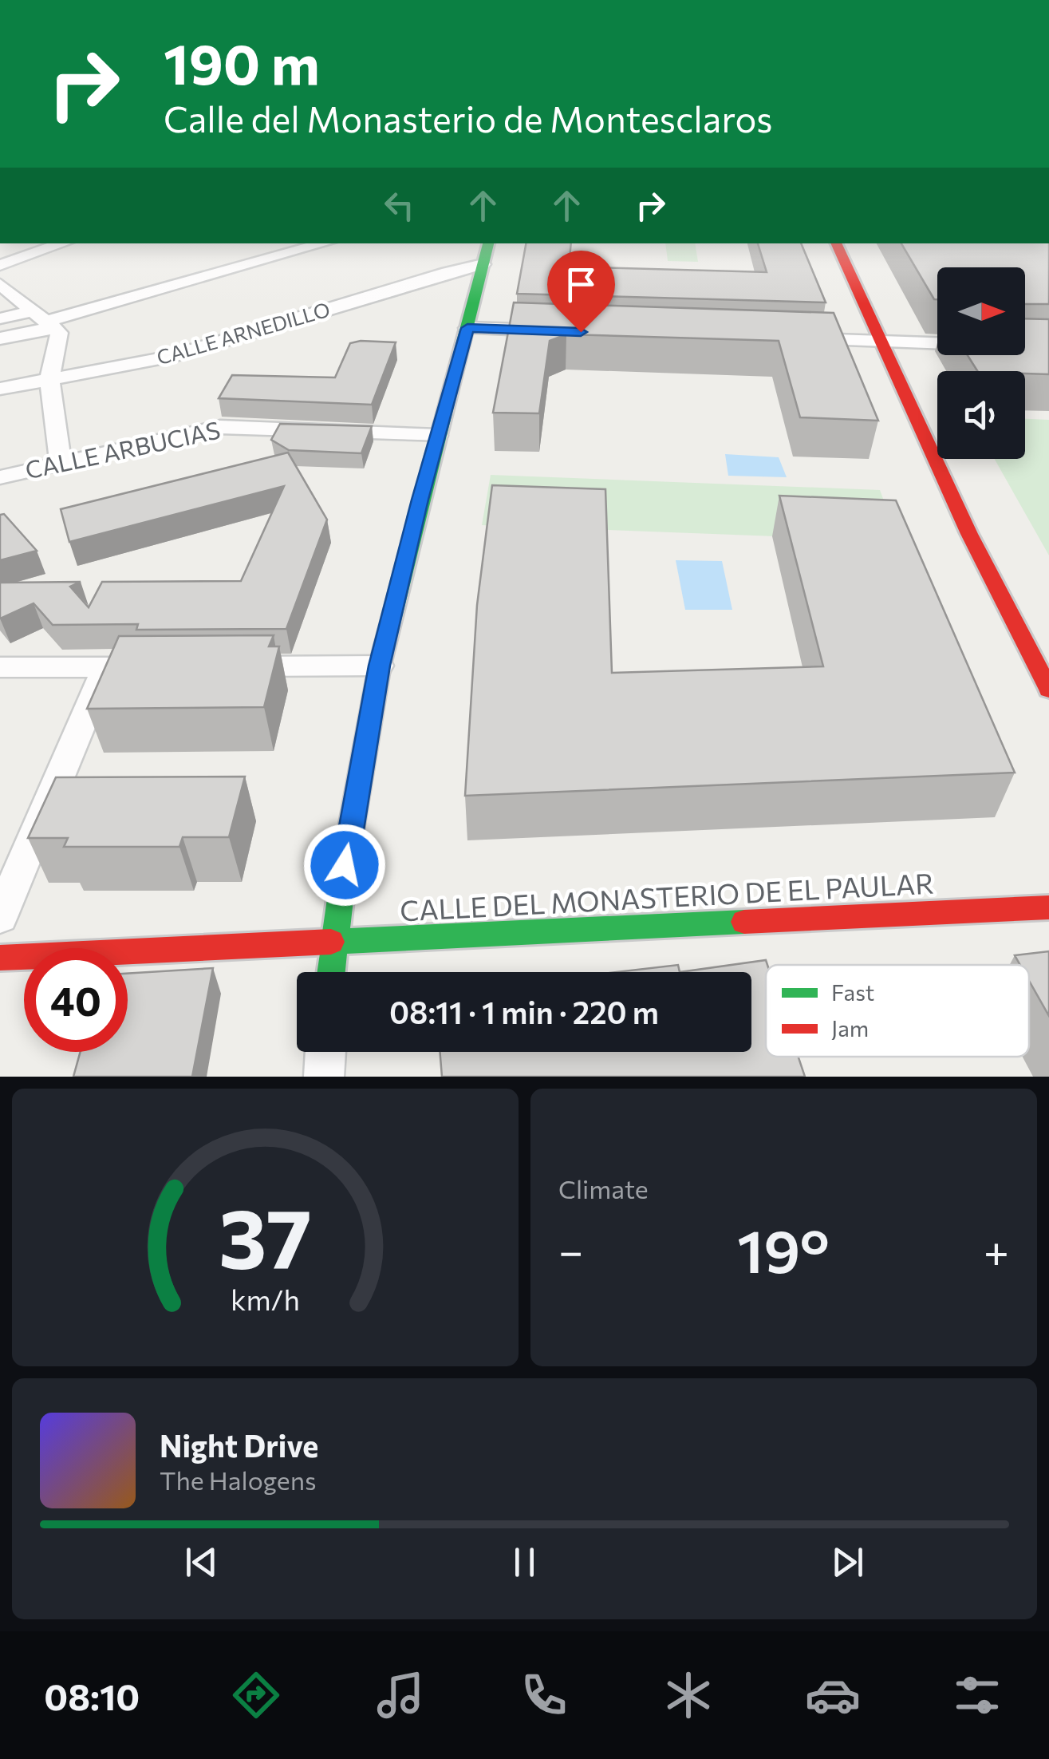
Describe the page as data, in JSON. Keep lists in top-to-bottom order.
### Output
{
  "streets": {
    "street": ["CALLE ARNEDILLO", "CALLE ARBUCIAS", "CALLE DEL MONASTERIO DE EL PAULAR"]
  },
  "legend": ["Fast", "Jam"],
  "north": "right",
  "page": {
    "turn": ["190 m", "Calle del Monasterio de Montesclaros"],
    "limit": "40",
    "trip": "08:11 · 1 min · 220 m",
    "tile": "Climate",
    "heat": ["−", "19°", "+"],
    "song": ["Night Drive", "The Halogens"],
    "tabs": "08:10",
    "gauge": ["37", "km/h"]
  }
}
